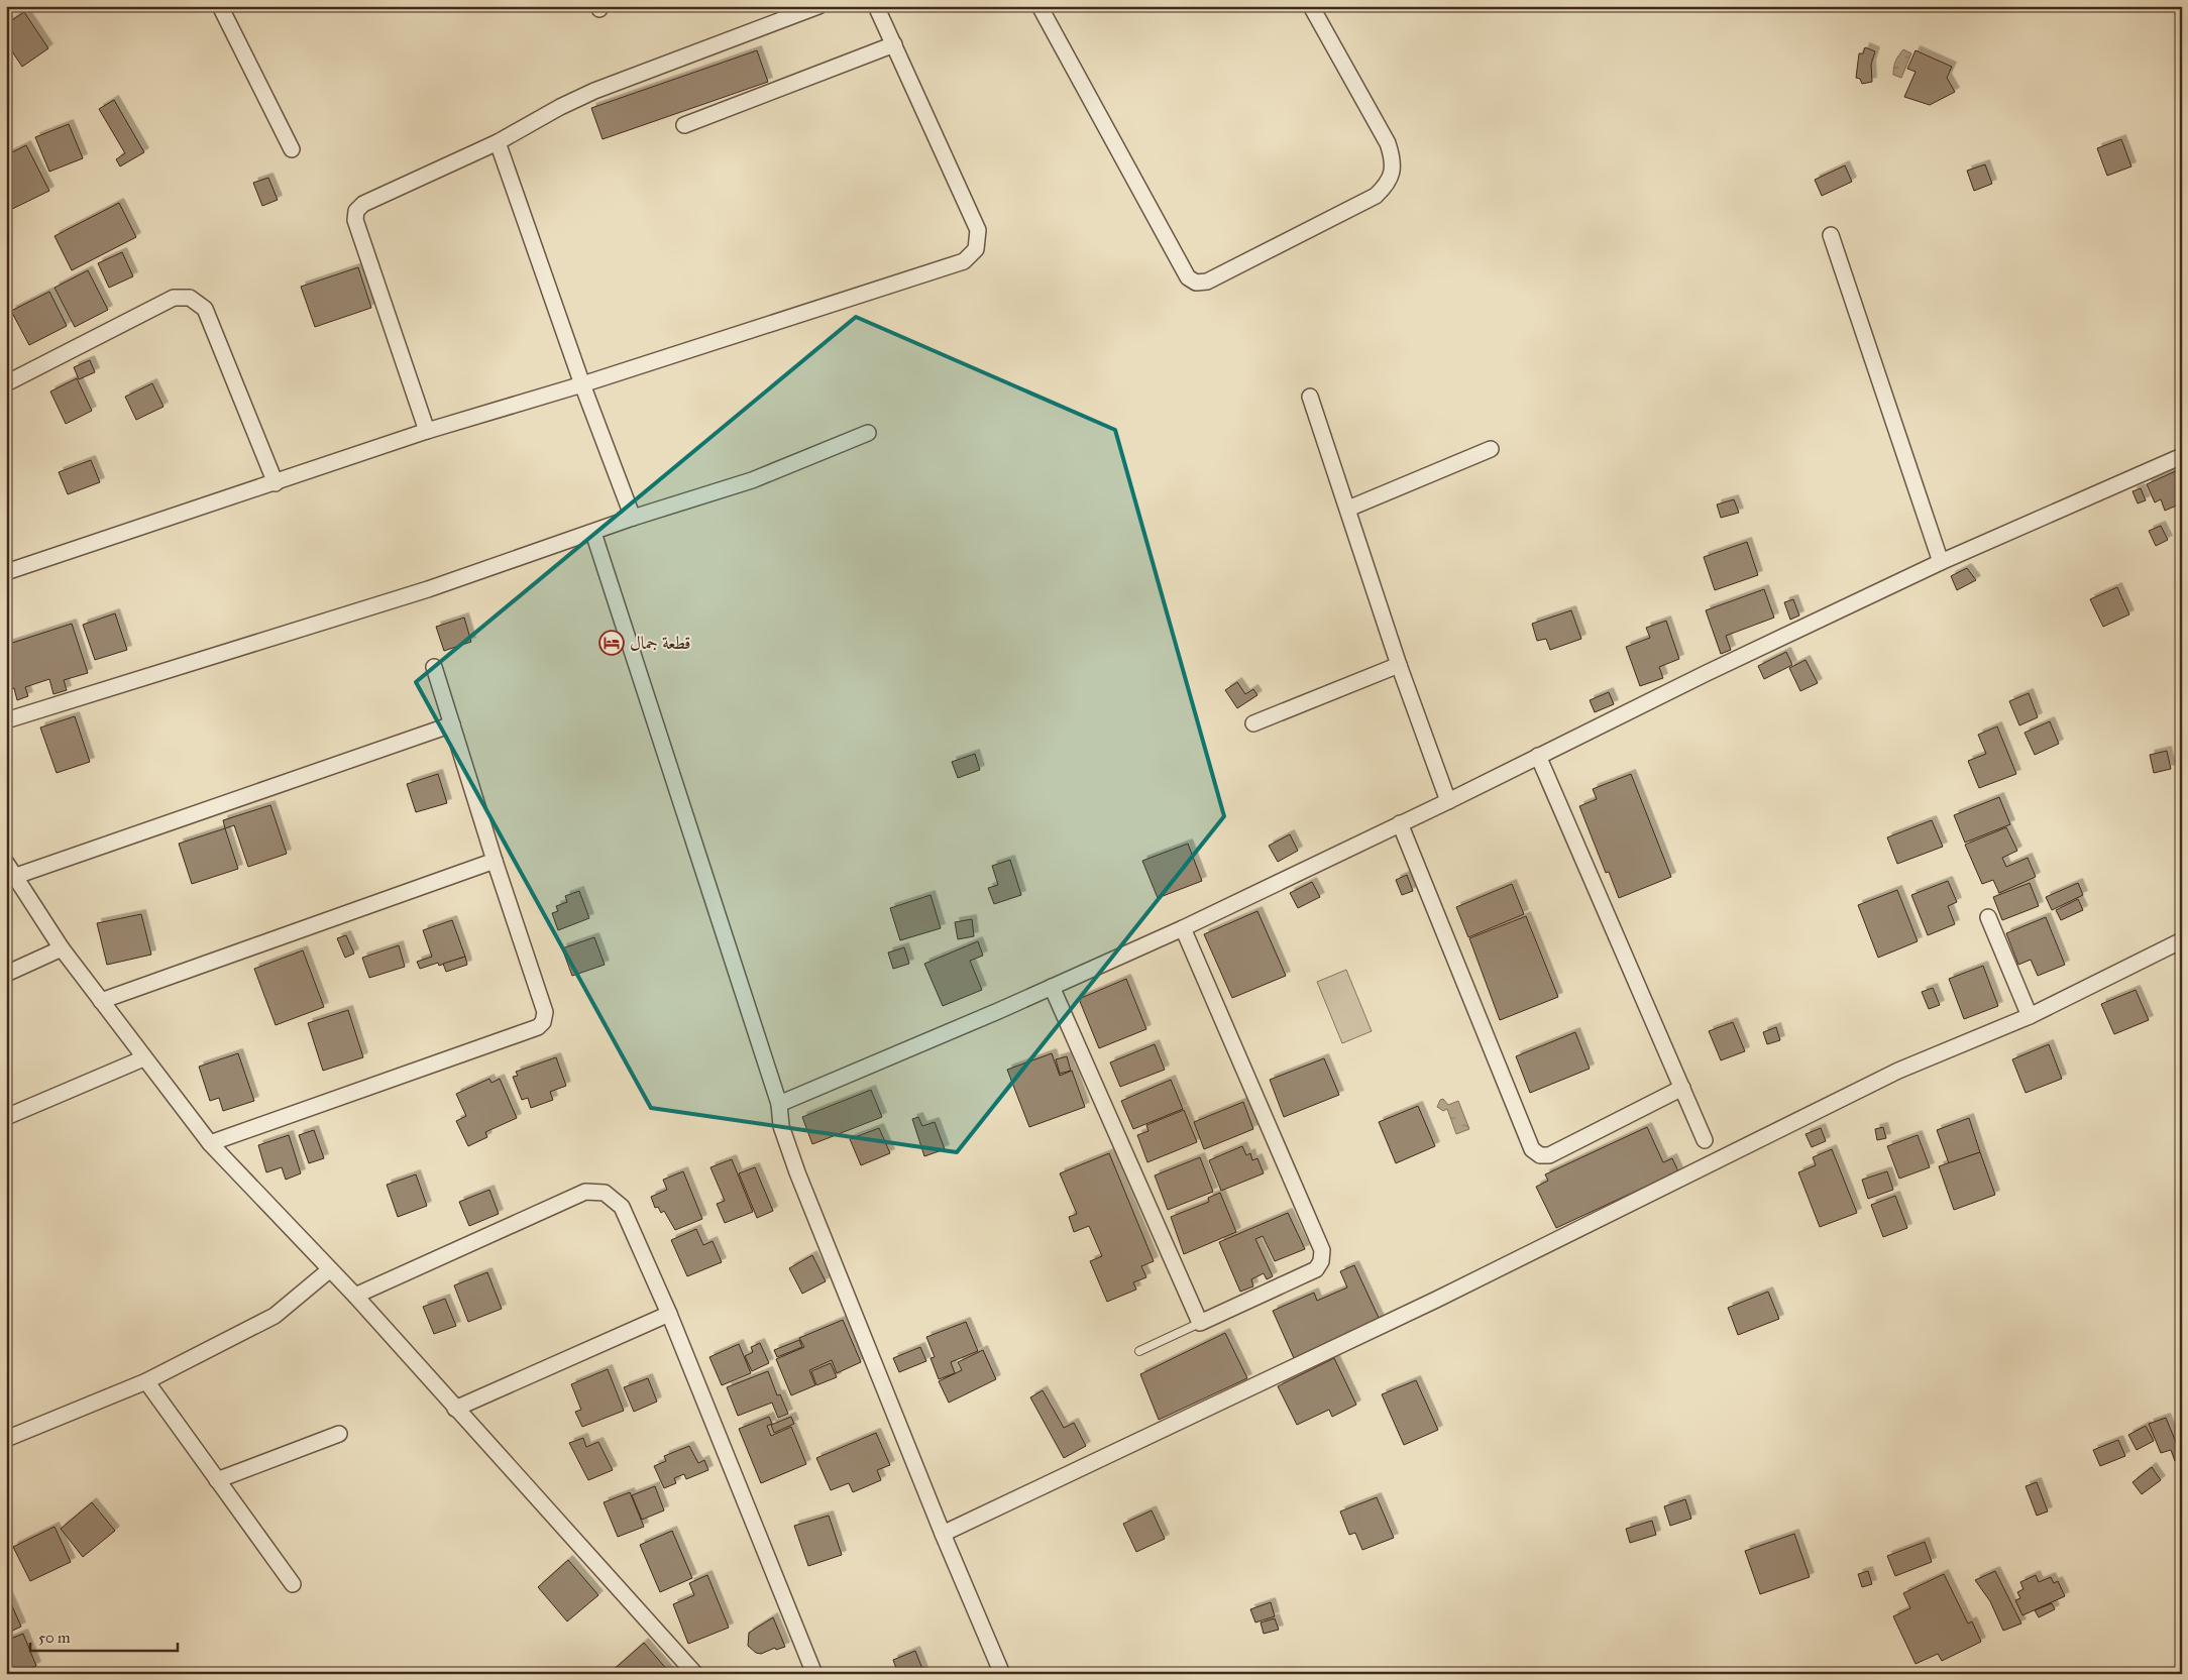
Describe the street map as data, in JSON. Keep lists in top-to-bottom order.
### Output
{
  "places": {
    "hotel": ["قطعة جمال"]
  },
  "scale_bar": "50 m"
}
